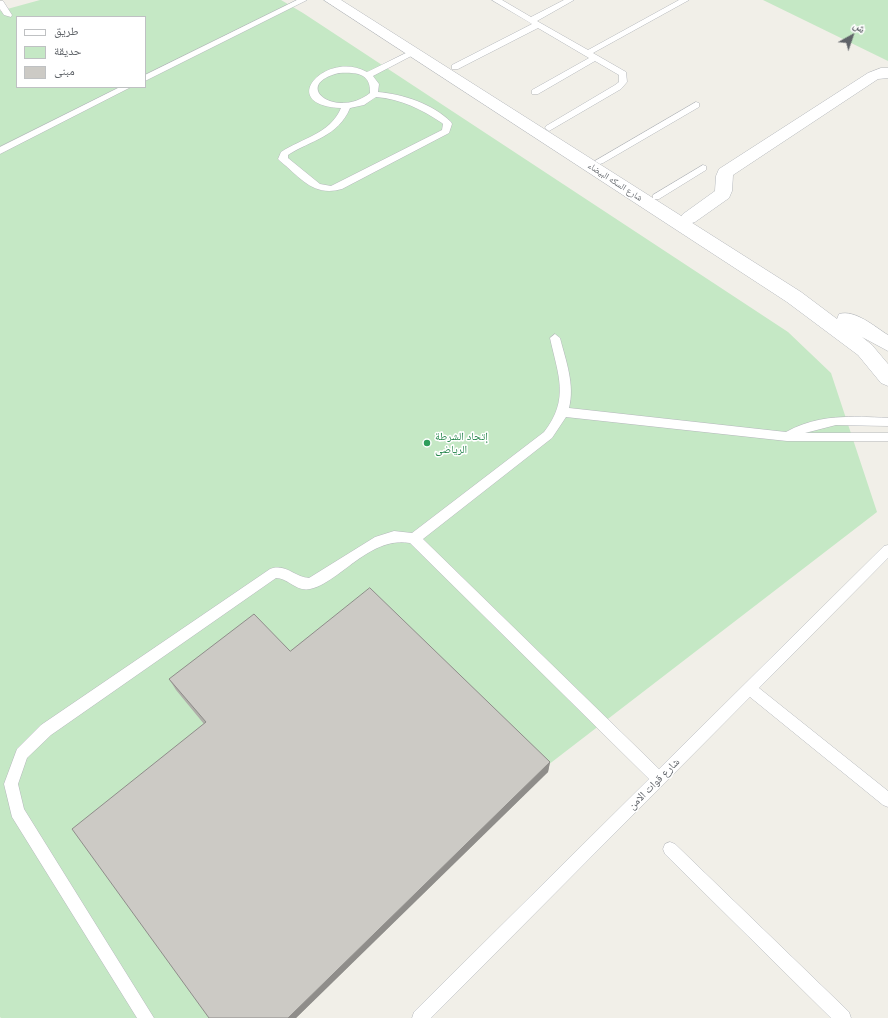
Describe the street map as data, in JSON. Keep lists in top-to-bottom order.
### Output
{
  "streets": {
    "street": ["شارع السكه البيضاء"],
    "lane": ["شارع قوات الامن"]
  },
  "places": ["إتحاد الشرطة الرياضى"],
  "legend": ["طريق", "حديقة", "مبنى"],
  "north": "top right"
}
